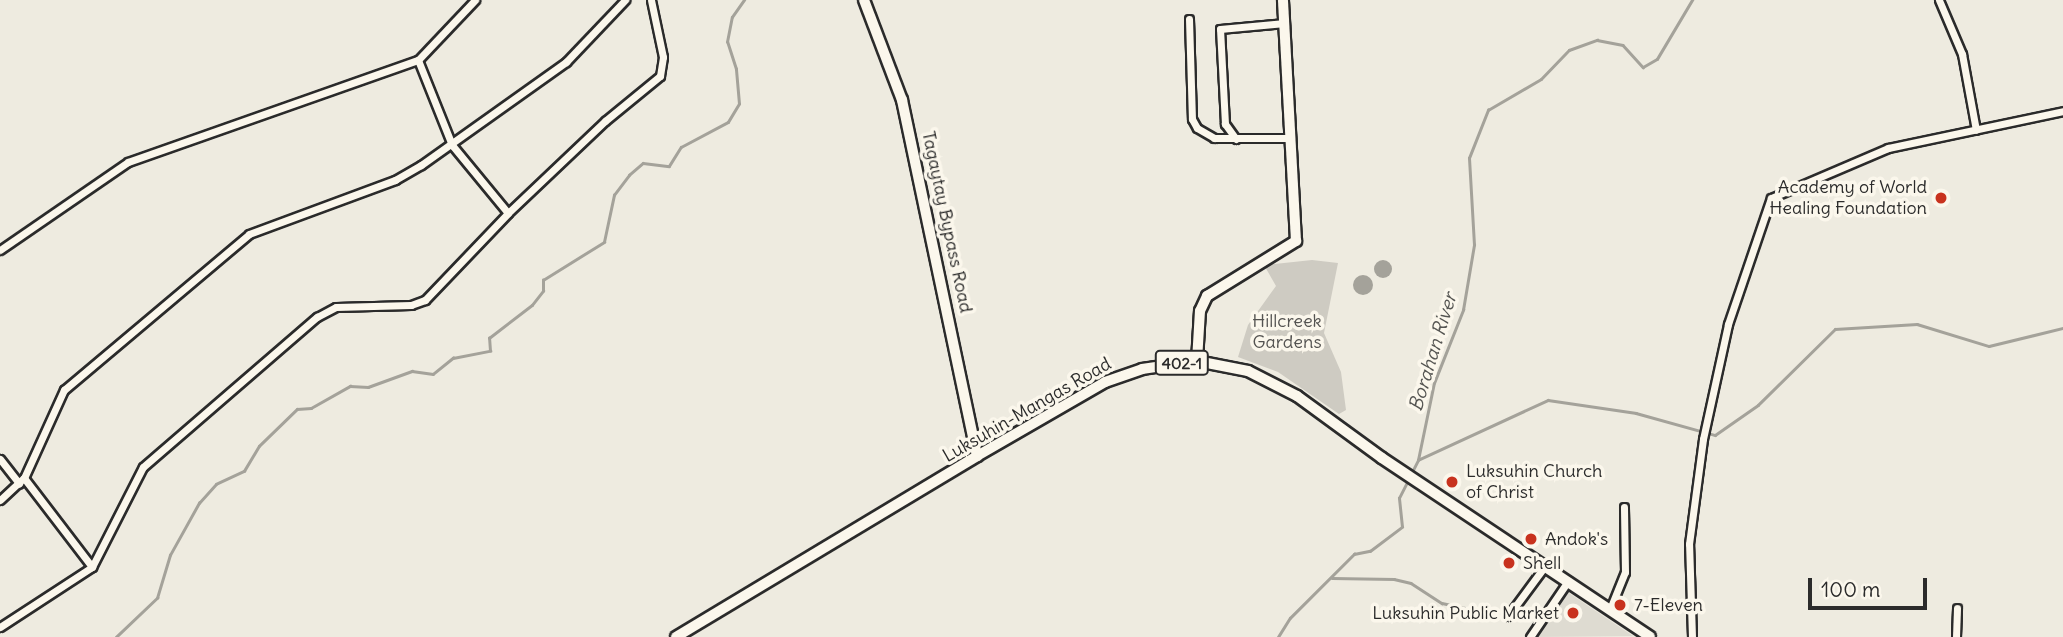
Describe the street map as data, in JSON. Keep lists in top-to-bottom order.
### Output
{
  "streets": {
    "main road": ["Tagaytay Bypass Road", "402-1", "Luksuhin-Mangas Road"]
  },
  "crossings": [
    ["Tagaytay Bypass Road", "Luksuhin-Mangas Road"]
  ],
  "water": ["Borahan River"],
  "parks": ["Hillcreek Gardens"],
  "places": [
    "Academy of World Healing Foundation",
    "Luksuhin Church of Christ",
    "Andok's",
    "Shell",
    "7-Eleven",
    "Luksuhin Public Market"
  ],
  "scale_bar": "100 m"
}
